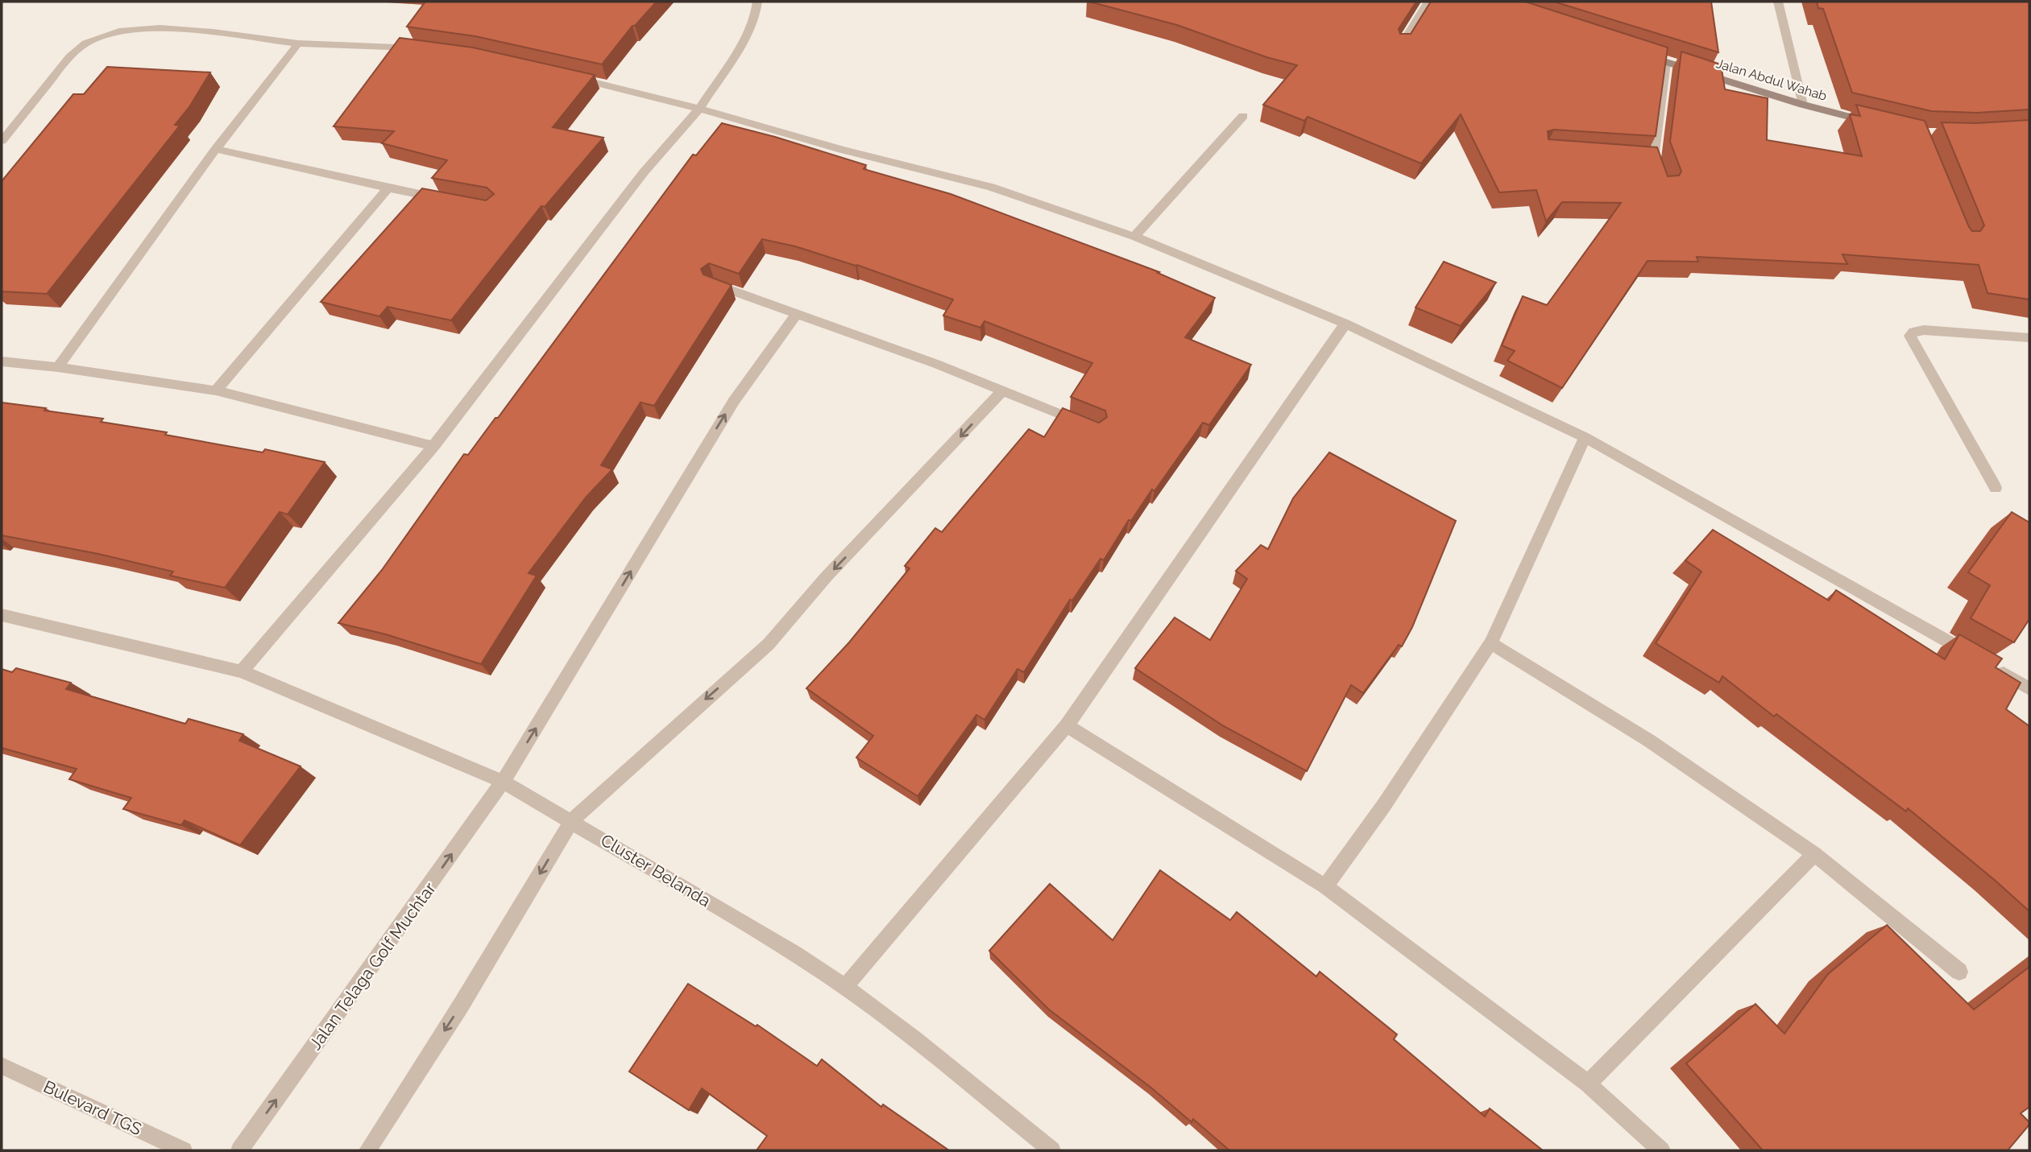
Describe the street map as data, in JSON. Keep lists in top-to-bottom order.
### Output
{
  "streets": {
    "street": [
      "Jalan Abdul Wahab",
      "Cluster Belanda",
      "Jalan Telaga Golf Muchtar",
      "Bulevard TGS"
    ]
  },
  "crossings": [
    ["Cluster Belanda", "Jalan Telaga Golf Muchtar"]
  ]
}
